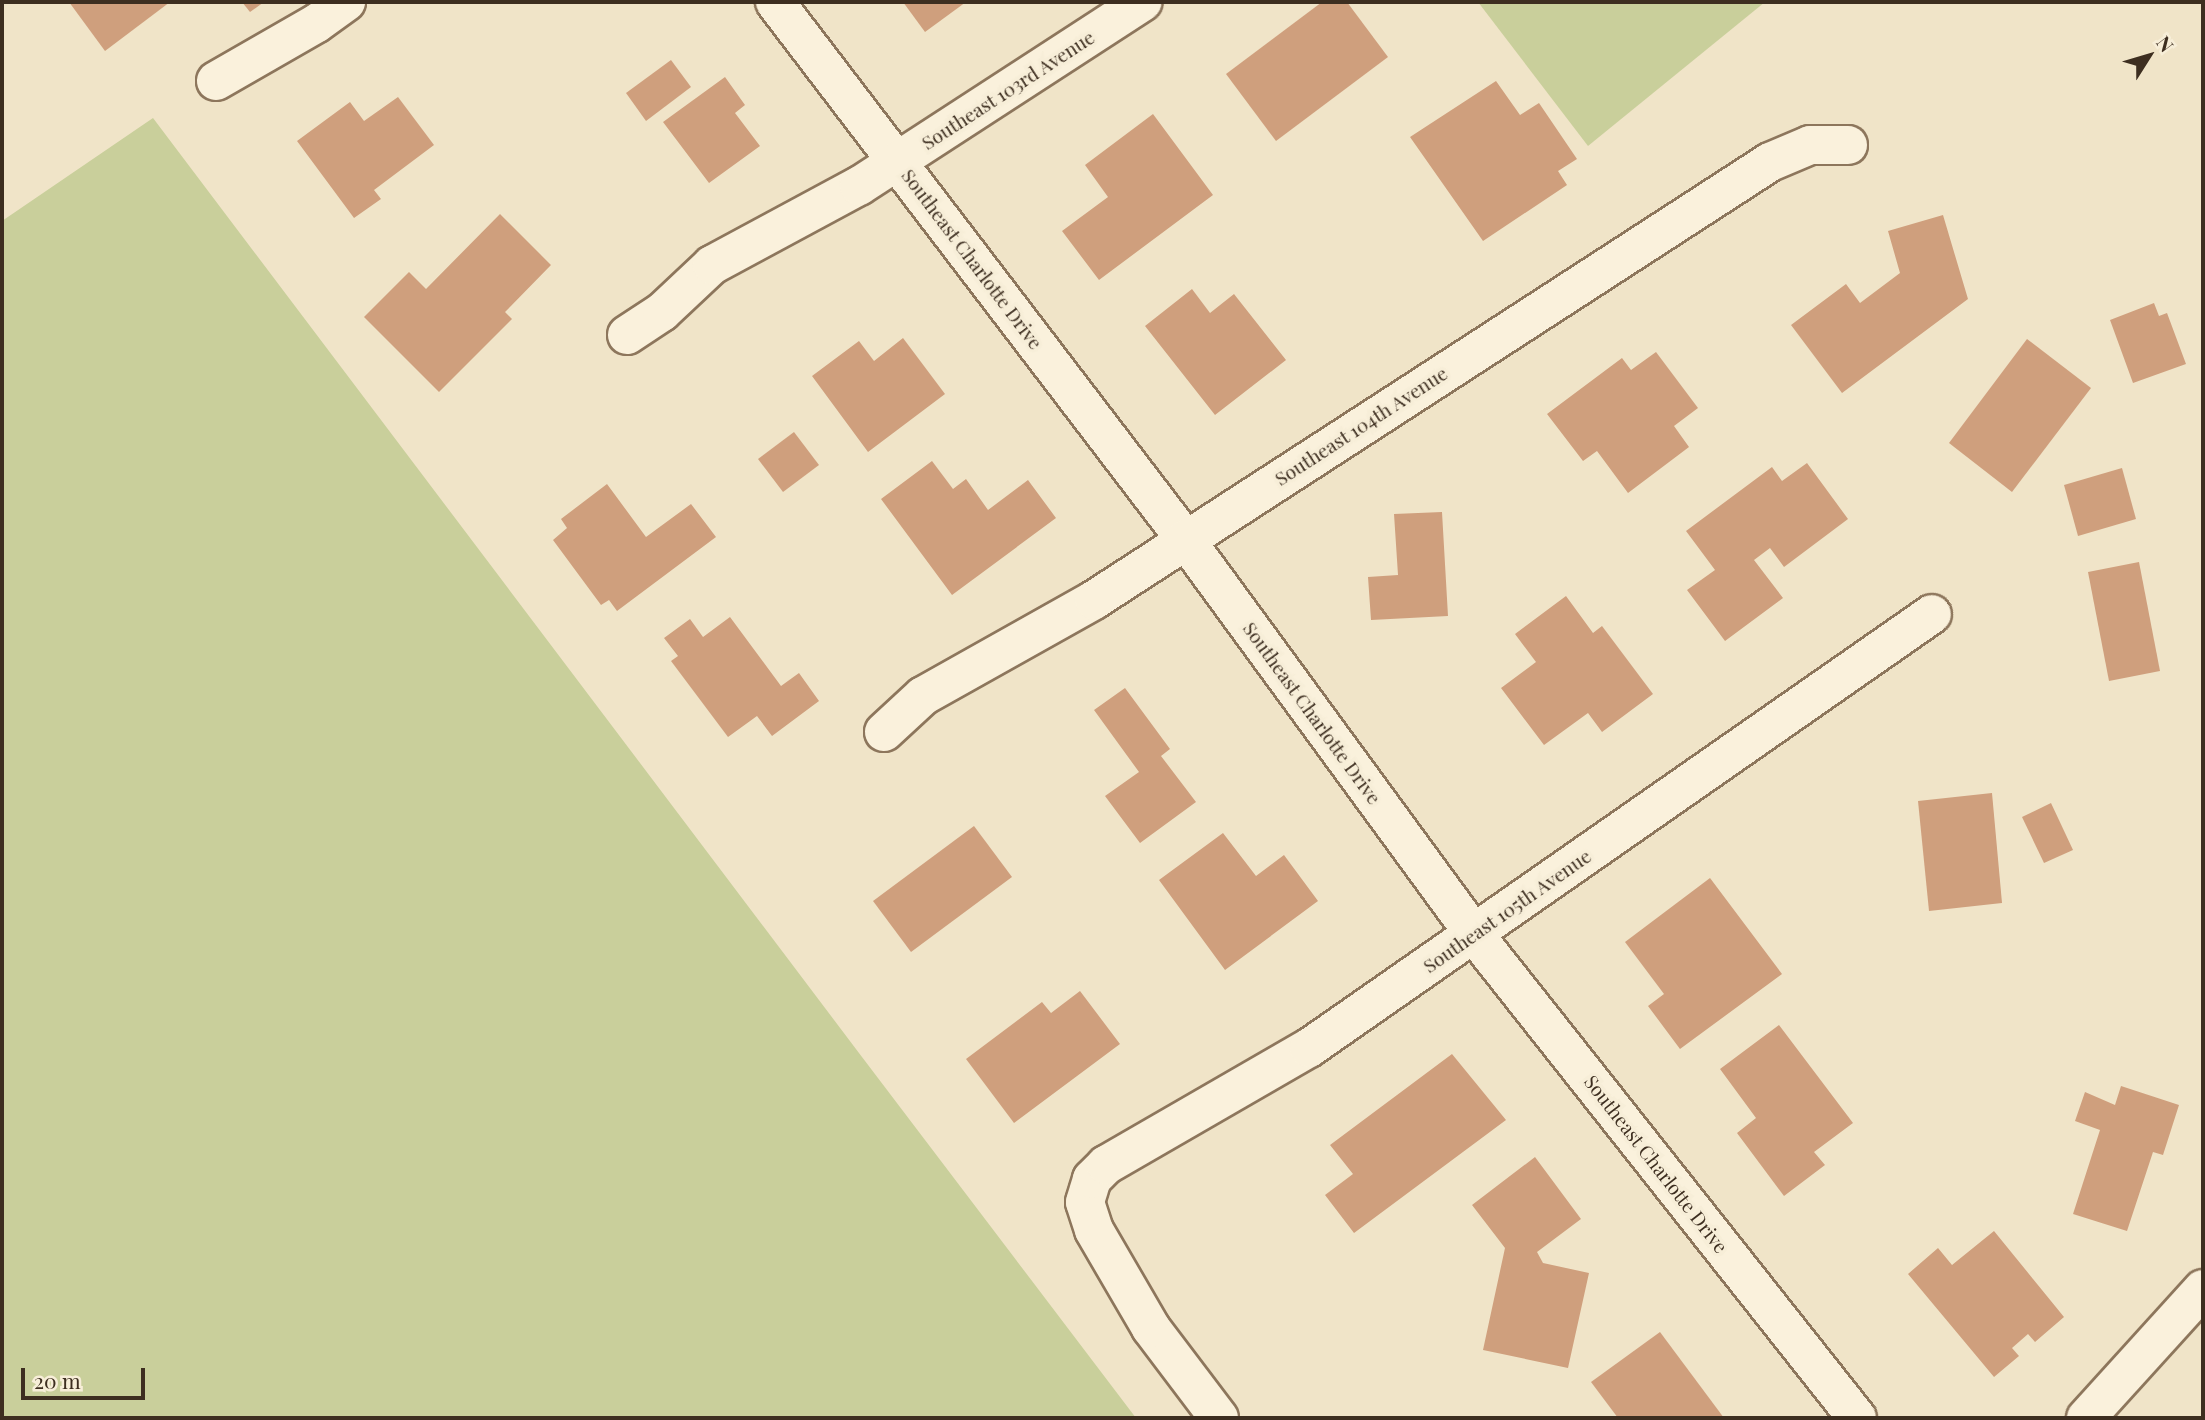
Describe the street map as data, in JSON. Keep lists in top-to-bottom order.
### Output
{
  "streets": {
    "street": [
      "Southeast 103rd Avenue",
      "Southeast Charlotte Drive",
      "Southeast 104th Avenue",
      "Southeast 105th Avenue"
    ]
  },
  "crossings": [
    ["Southeast 103rd Avenue", "Southeast Charlotte Drive"],
    ["Southeast Charlotte Drive", "Southeast 104th Avenue"],
    ["Southeast Charlotte Drive", "Southeast 105th Avenue"]
  ],
  "scale_bar": "20 m",
  "north": "top right"
}
